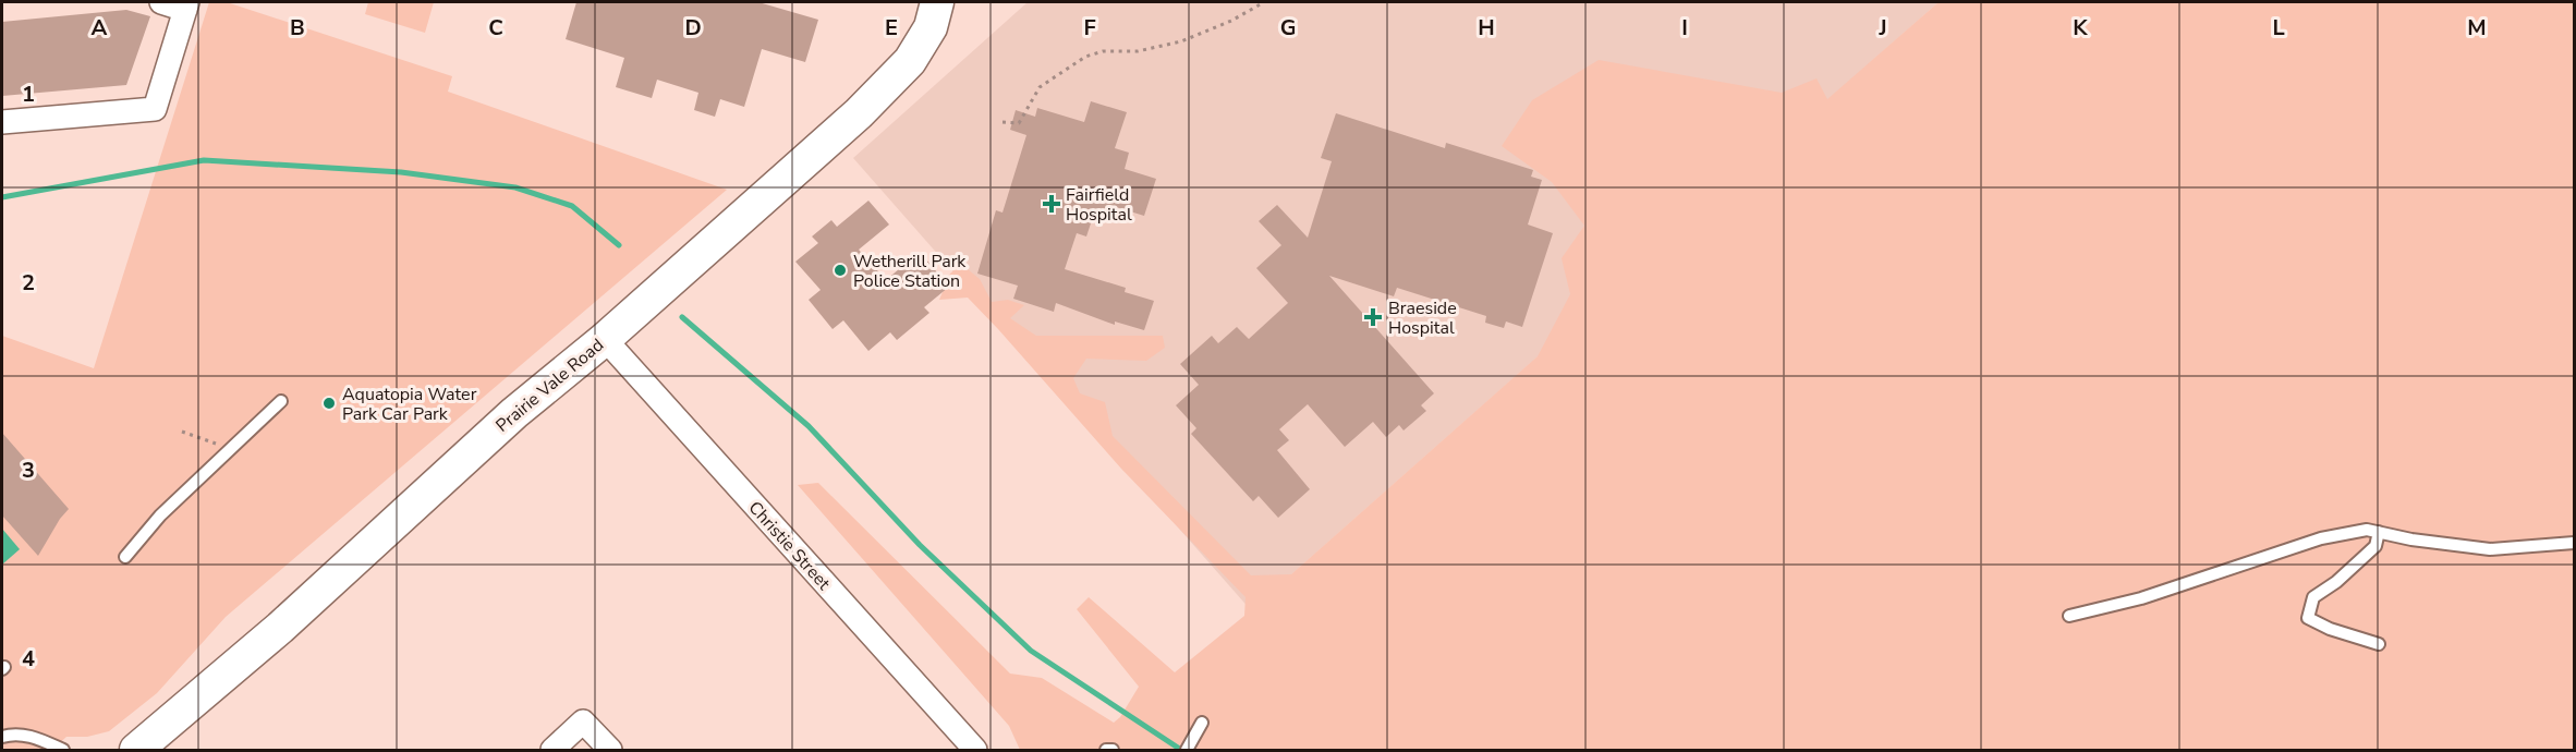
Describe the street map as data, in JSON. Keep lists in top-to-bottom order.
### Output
{
  "streets": {
    "street": ["Prairie Vale Road", "Christie Street"]
  },
  "crossings": [
    ["Prairie Vale Road", "Christie Street"]
  ],
  "places": {
    "health": ["Fairfield Hospital", "Braeside Hospital"],
    "other": ["Wetherill Park Police Station", "Aquatopia Water Park Car Park"]
  },
  "grid": {
    "columns": [
      "A",
      "B",
      "C",
      "D",
      "E",
      "F",
      "G",
      "H",
      "I",
      "J",
      "K",
      "L",
      "M"
    ],
    "rows": [
      "1",
      "2",
      "3",
      "4"
    ]
  }
}
